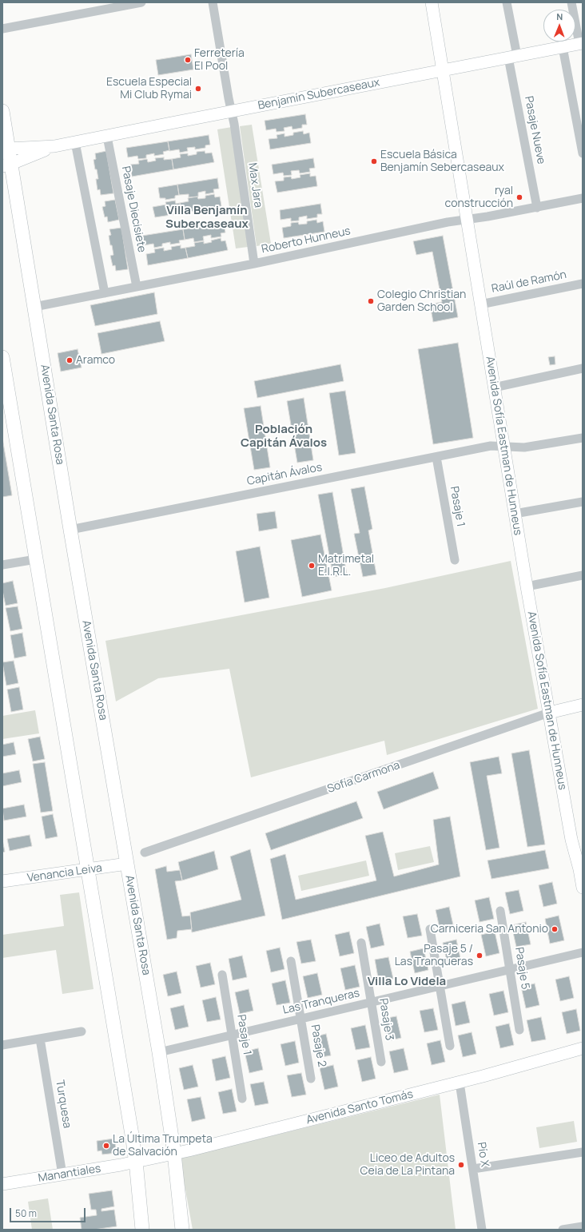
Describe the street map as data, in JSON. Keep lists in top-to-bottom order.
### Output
{
  "streets": {
    "main road": ["Avenida Santa Rosa"],
    "street": [
      "Benjamín Subercaseaux",
      "Pasaje Nueve",
      "Max Jara",
      "Pasaje Diecisiete",
      "Roberto Hunneus",
      "Raúl de Ramón",
      "Avenida Sofía Eastman de Hunneus",
      "Capitán Ávalos",
      "Pasaje 1",
      "Sofía Carmona",
      "Venancia Leiva",
      "Pasaje 5",
      "Las Tranqueras",
      "Pasaje 3",
      "Pasaje 2",
      "Turquesa",
      "Avenida Santo Tomás",
      "Pío X",
      "Manantiales"
    ]
  },
  "crossings": [
    ["Benjamín Subercaseaux", "Pasaje Nueve"],
    ["Benjamín Subercaseaux", "Max Jara"],
    ["Benjamín Subercaseaux", "Pasaje Diecisiete"],
    ["Benjamín Subercaseaux", "Avenida Santa Rosa"],
    ["Benjamín Subercaseaux", "Avenida Sofía Eastman de Hunneus"],
    ["Pasaje Nueve", "Roberto Hunneus"],
    ["Max Jara", "Roberto Hunneus"],
    ["Pasaje Diecisiete", "Roberto Hunneus"],
    ["Roberto Hunneus", "Avenida Santa Rosa"],
    ["Roberto Hunneus", "Avenida Sofía Eastman de Hunneus"],
    ["Raúl de Ramón", "Avenida Sofía Eastman de Hunneus"],
    ["Avenida Santa Rosa", "Capitán Ávalos"],
    ["Avenida Santa Rosa", "Venancia Leiva"],
    ["Avenida Santa Rosa", "Las Tranqueras"],
    ["Avenida Santa Rosa", "Avenida Santo Tomás"],
    ["Avenida Sofía Eastman de Hunneus", "Capitán Ávalos"],
    ["Avenida Sofía Eastman de Hunneus", "Sofía Carmona"],
    ["Capitán Ávalos", "Pasaje 1"],
    ["Pasaje 1", "Las Tranqueras"],
    ["Pasaje 5", "Las Tranqueras"],
    ["Las Tranqueras", "Pasaje 3"],
    ["Las Tranqueras", "Pasaje 2"],
    ["Turquesa", "Manantiales"],
    ["Avenida Santo Tomás", "Pío X"],
    ["Avenida Santo Tomás", "Manantiales"]
  ],
  "districts": ["Villa Benjamín Subercaseaux", "Población Capitán Ávalos", "Villa Lo Videla"],
  "places": [
    "Ferretería El Pool",
    "Escuela Especial Mi Club Rymai",
    "Escuela Básica Benjamín Sebercaseaux",
    "ryal construcción",
    "Colegio Christian Garden School",
    "Aramco",
    "Matrimetal E.I.R.L.",
    "Carniceria San Antonio",
    "Pasaje 5 / Las Tranqueras",
    "La Última Trumpeta de Salvación",
    "Liceo de Adultos Ceia de La Pintana"
  ],
  "scale_bar": "50 m",
  "north": "top"
}
